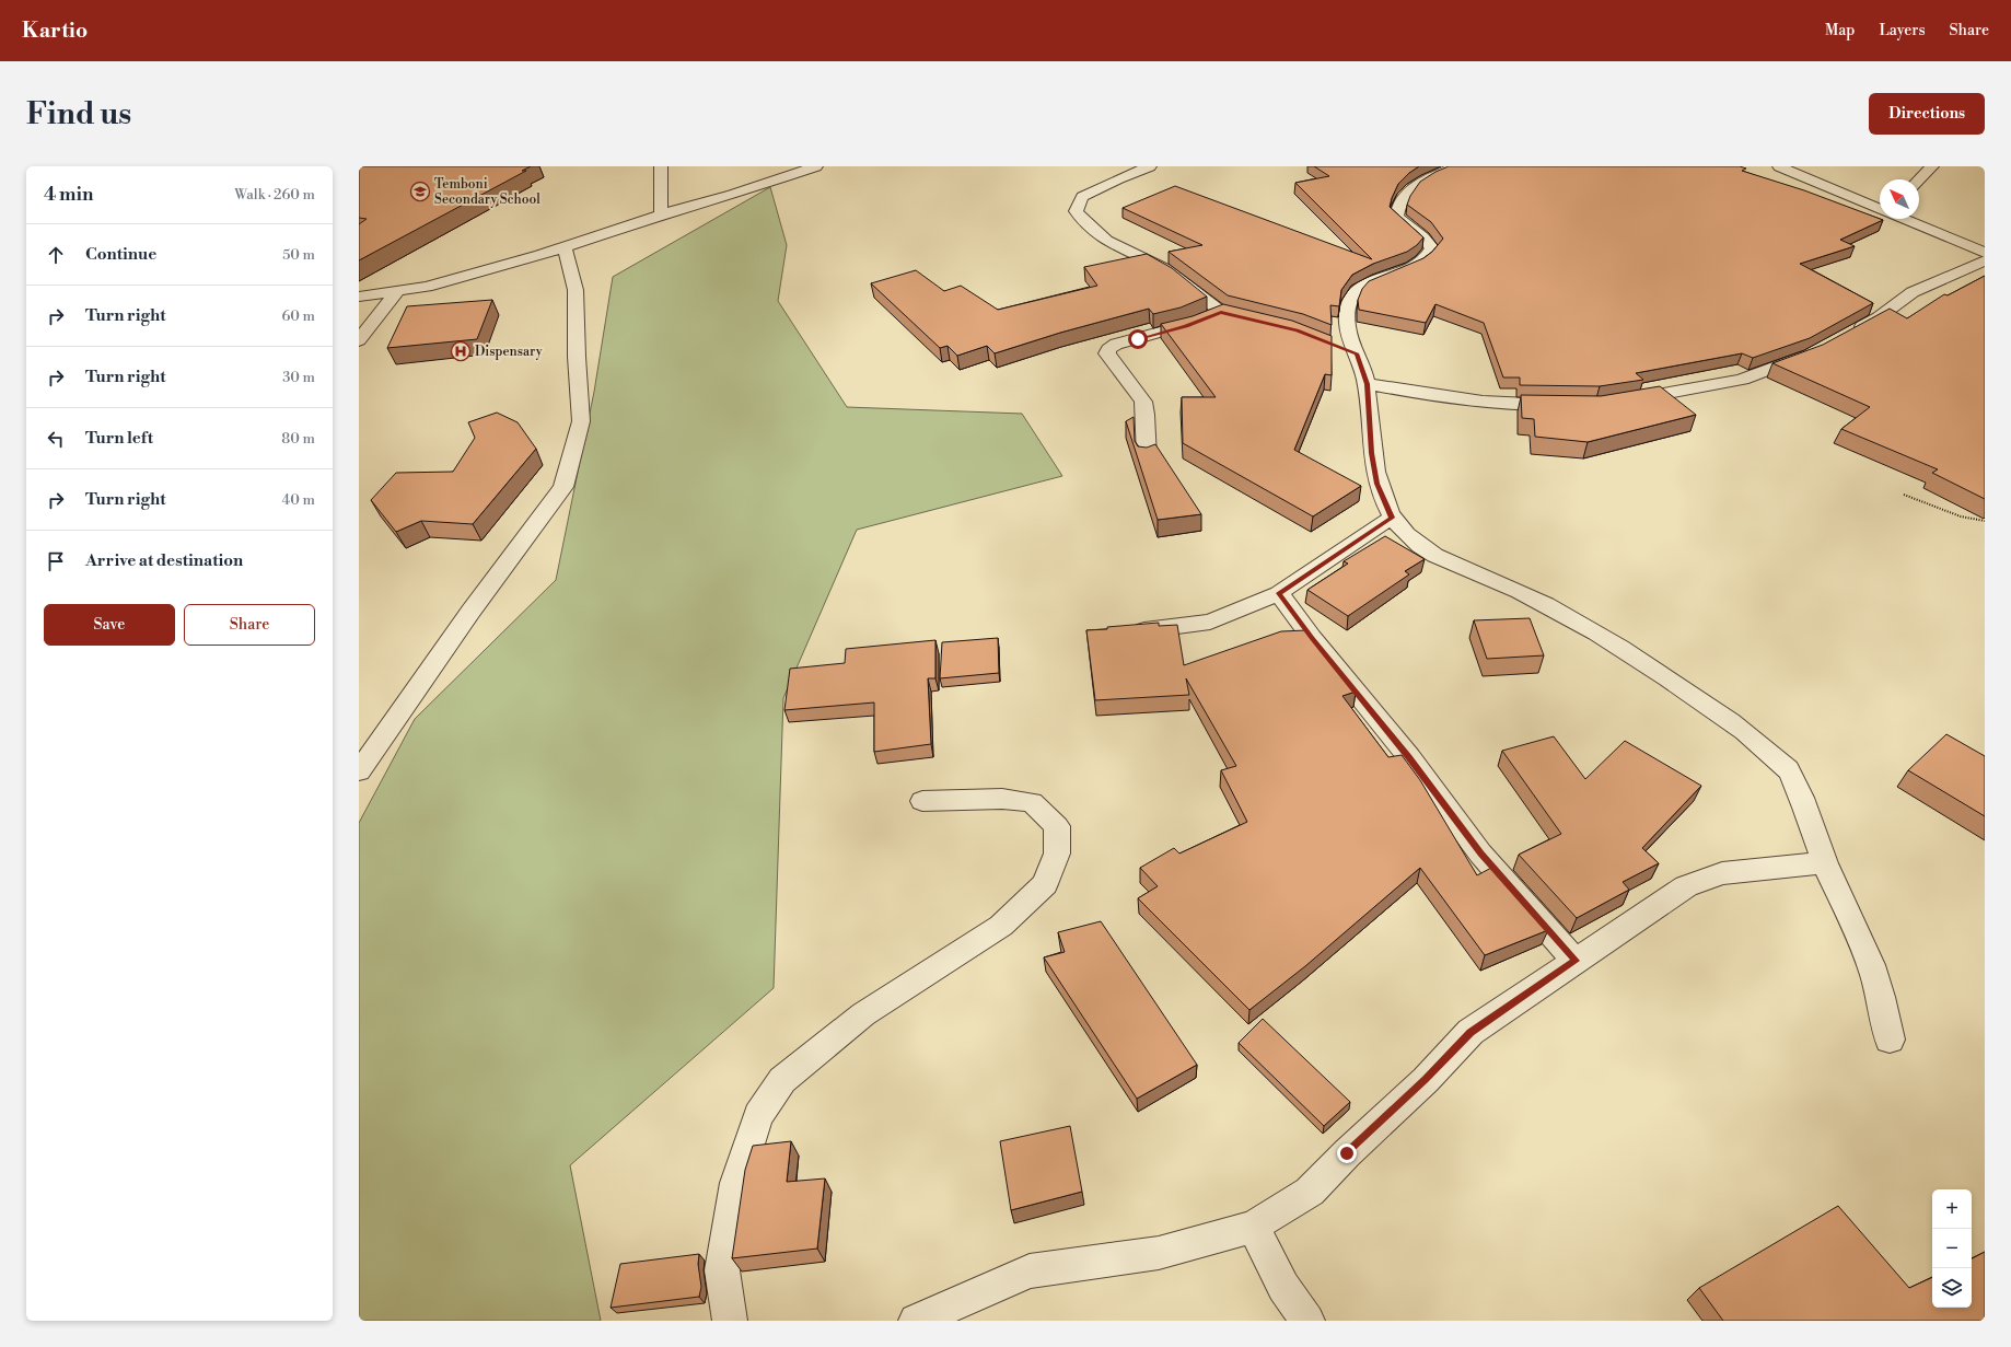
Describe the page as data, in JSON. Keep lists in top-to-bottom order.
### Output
{
  "places": {
    "school or university": ["Temboni Secondary School"],
    "hospital": ["Dispensary"]
  },
  "north": "top left",
  "page": {
    "header": "Kartio",
    "nav": ["Map", "Layers", "Share"],
    "buttons": [
      "Directions",
      ["Save", "Share"]
    ],
    "title": "Find us",
    "heading": ["4 min", "Walk · 260 m"],
    "list": [
      ["Continue", "50 m"],
      ["Turn right", "60 m"],
      ["Turn right", "30 m"],
      ["Turn left", "80 m"],
      ["Turn right", "40 m"],
      "Arrive at destination"
    ],
    "map_buttons": ["+", "−"]
  }
}
